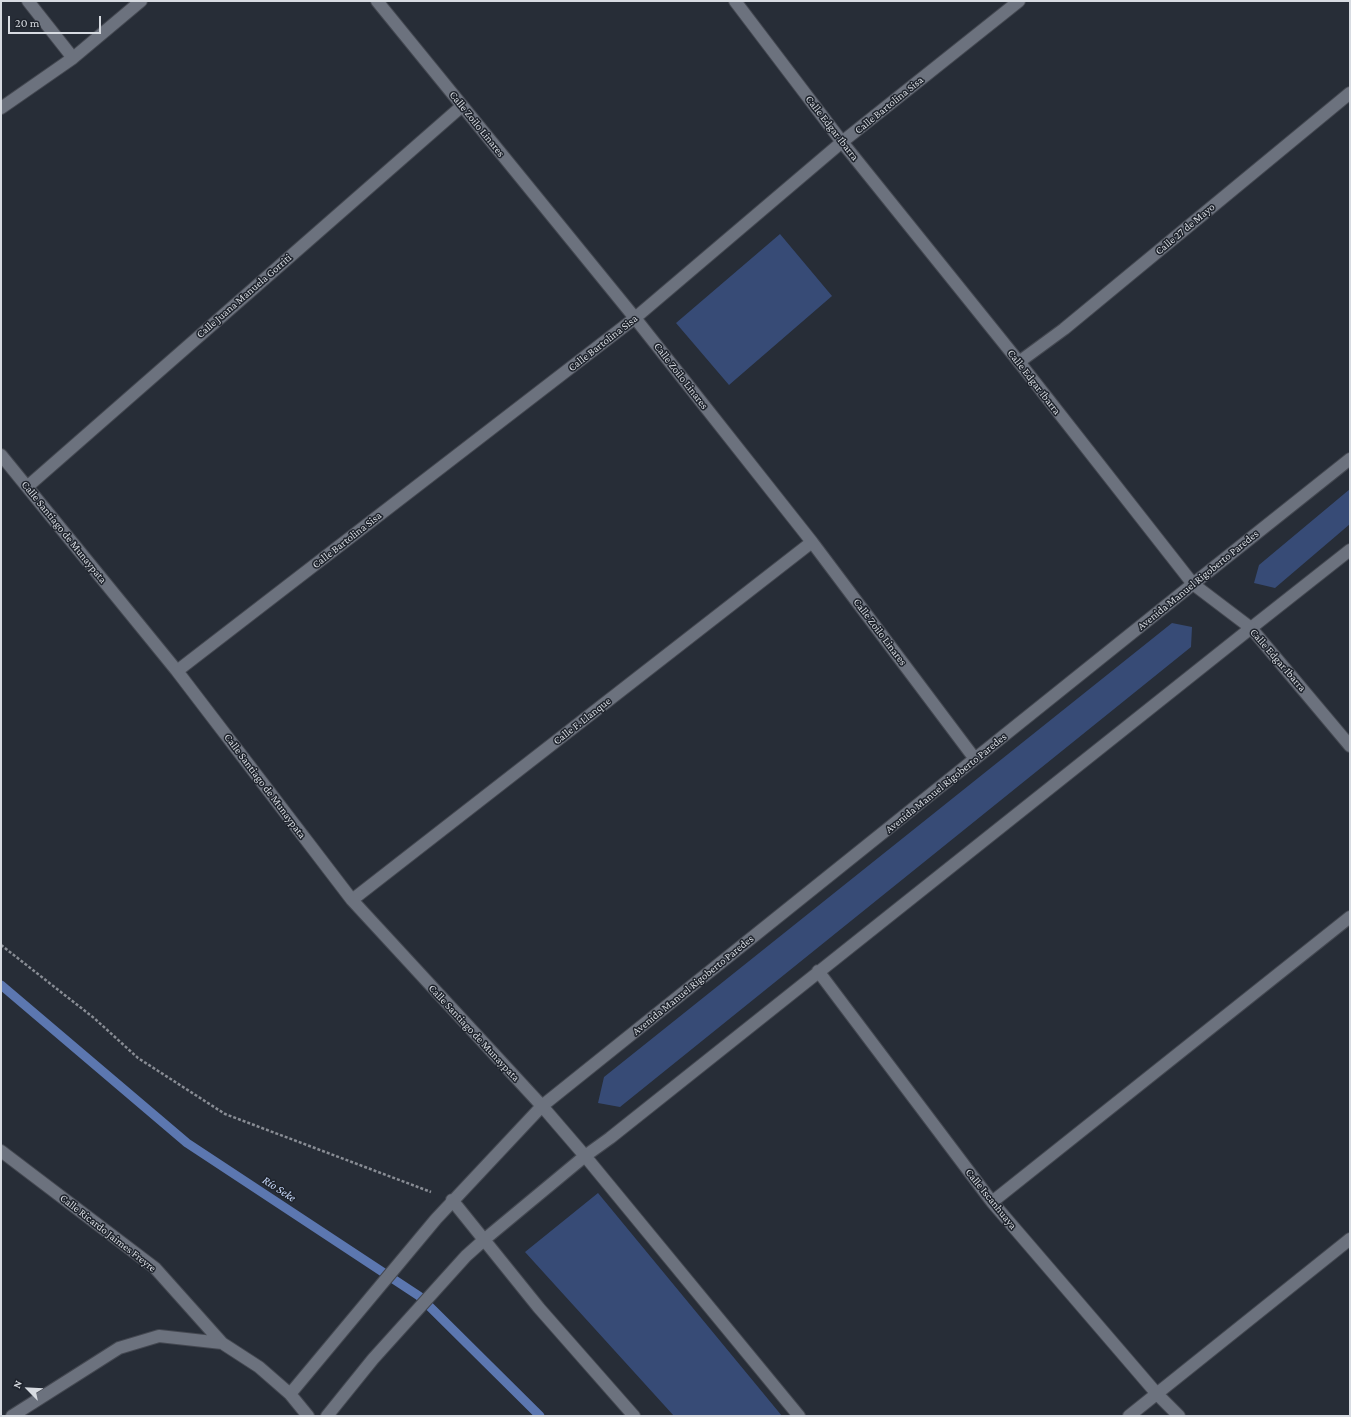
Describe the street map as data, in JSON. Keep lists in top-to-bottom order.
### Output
{
  "streets": {
    "street": [
      "Calle Bartolina Sisa",
      "Calle Zoilo Linares",
      "Calle Edgar Ibarra",
      "Calle 27 de Mayo",
      "Calle Juana Manuela Gorriti",
      "Calle Santiago de Munaypata",
      "Avenida Manuel Rigoberto Paredes",
      "Calle F. Llanque",
      "Calle Iscanhuaya",
      "Calle Ricardo Jaimes Freyre"
    ]
  },
  "crossings": [
    ["Calle Bartolina Sisa", "Calle Zoilo Linares"],
    ["Calle Bartolina Sisa", "Calle Edgar Ibarra"],
    ["Calle Bartolina Sisa", "Calle Santiago de Munaypata"],
    ["Calle Zoilo Linares", "Calle Juana Manuela Gorriti"],
    ["Calle Zoilo Linares", "Avenida Manuel Rigoberto Paredes"],
    ["Calle Zoilo Linares", "Calle F. Llanque"],
    ["Calle Edgar Ibarra", "Calle 27 de Mayo"],
    ["Calle Edgar Ibarra", "Avenida Manuel Rigoberto Paredes"],
    ["Calle Juana Manuela Gorriti", "Calle Santiago de Munaypata"],
    ["Calle Santiago de Munaypata", "Avenida Manuel Rigoberto Paredes"],
    ["Calle Santiago de Munaypata", "Calle F. Llanque"]
  ],
  "water": ["Río Seke"],
  "scale_bar": "20 m",
  "north": "top left"
}
